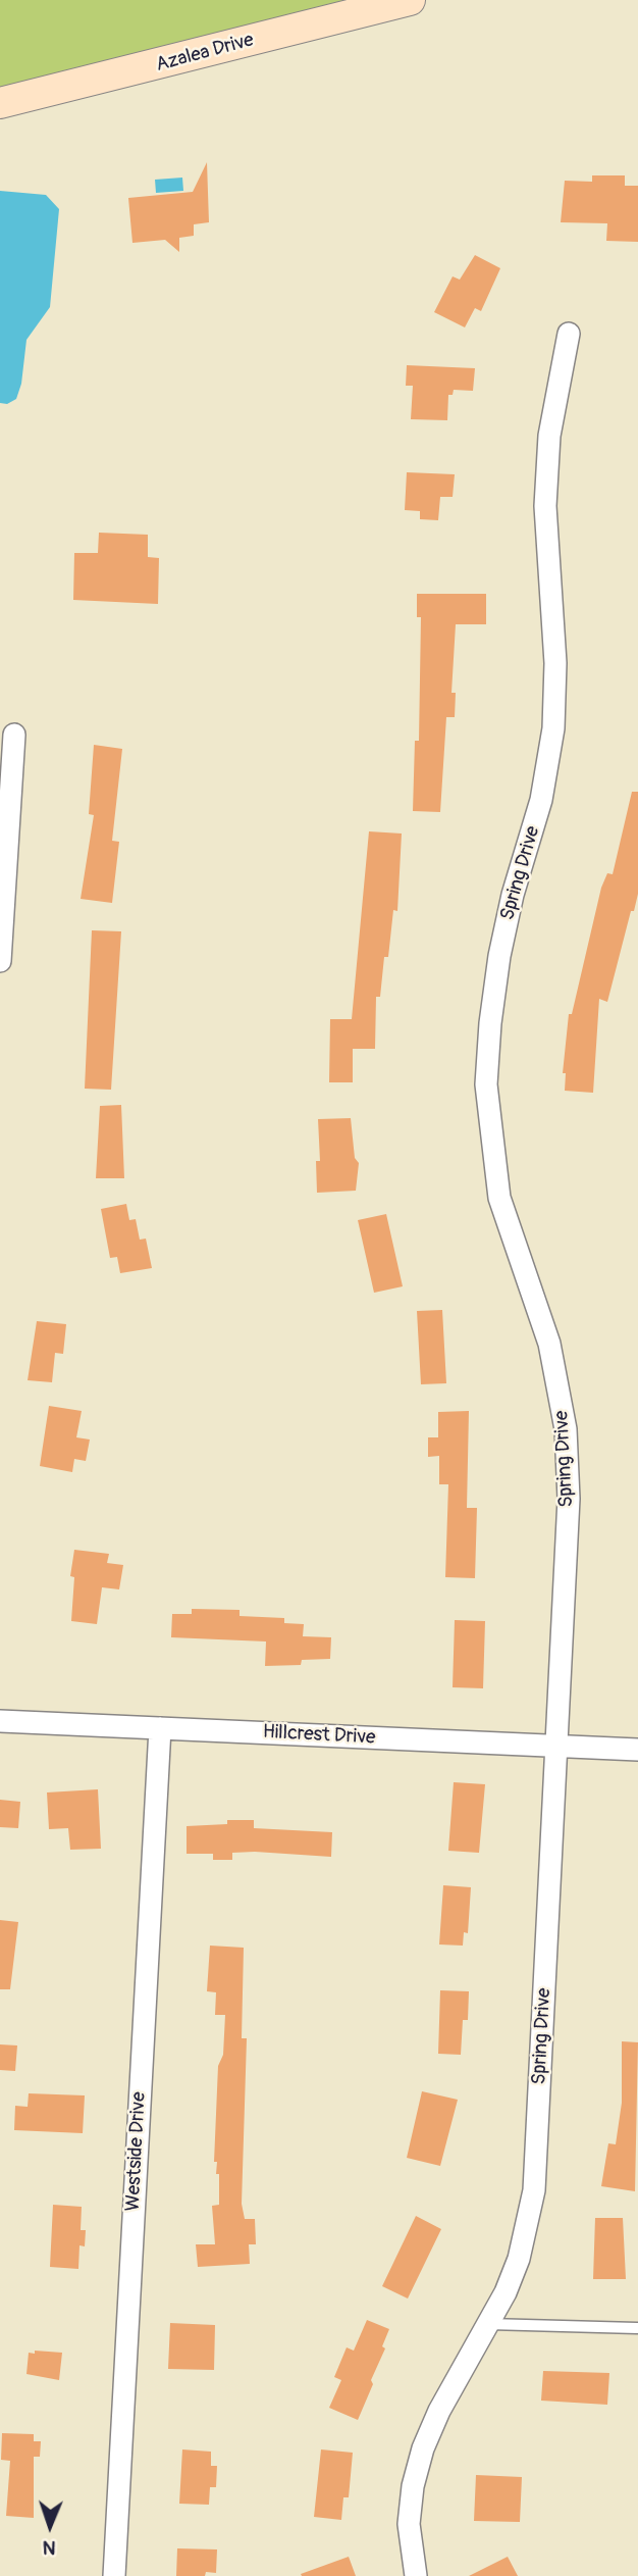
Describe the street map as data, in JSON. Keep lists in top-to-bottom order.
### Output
{
  "streets": {
    "street": [
      "Azalea Drive",
      "Spring Drive",
      "Hillcrest Drive",
      "Westside Drive"
    ]
  },
  "crossings": [
    ["Spring Drive", "Hillcrest Drive"],
    ["Hillcrest Drive", "Westside Drive"]
  ],
  "north": "bottom"
}
